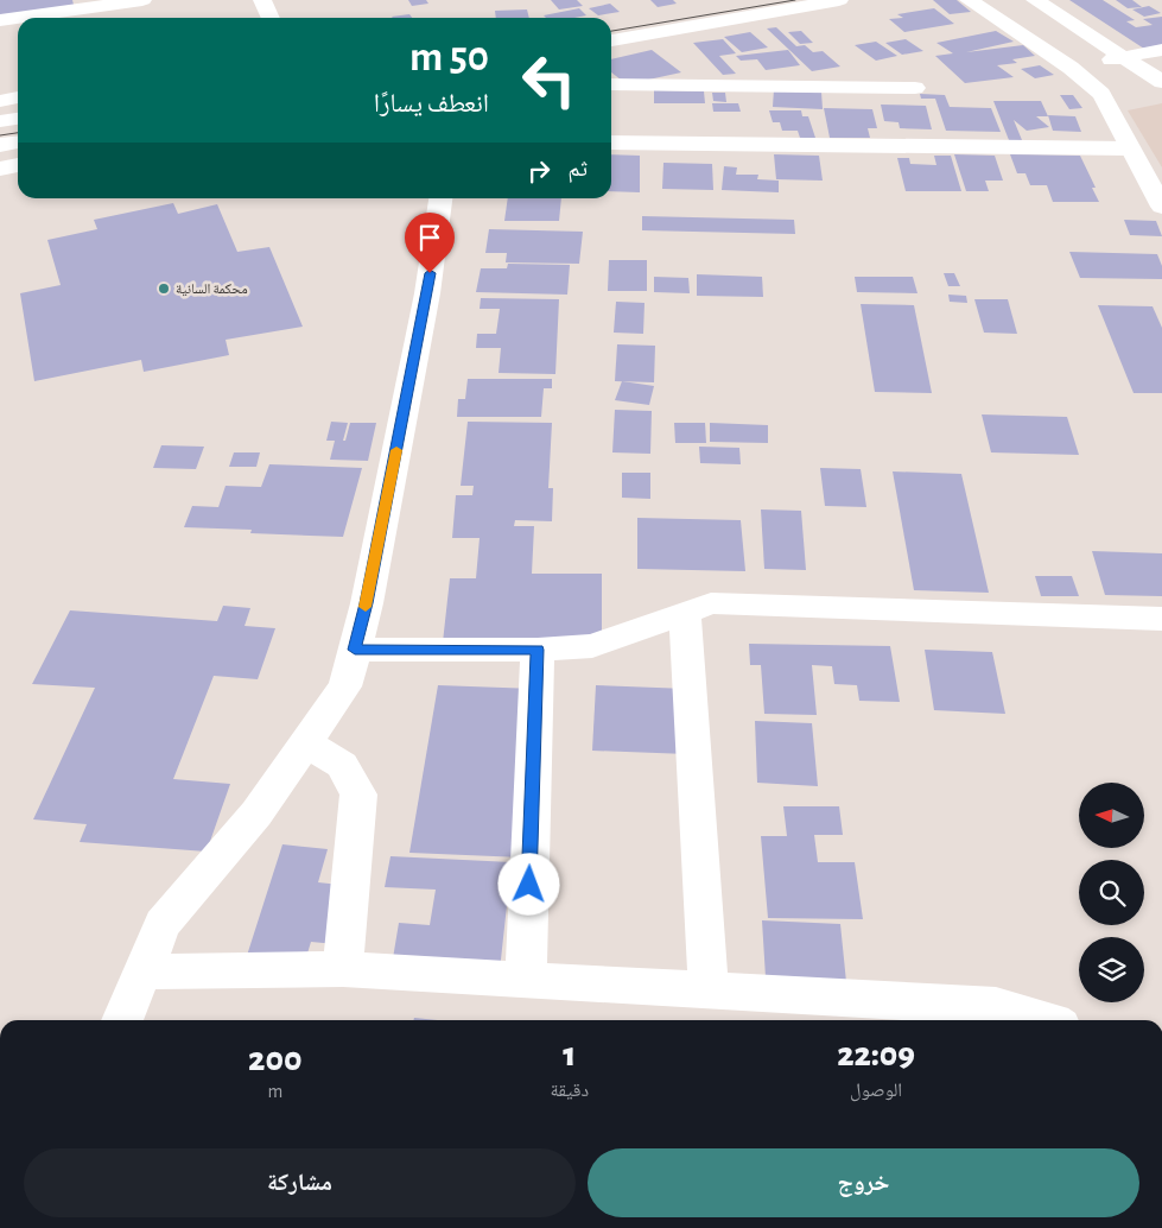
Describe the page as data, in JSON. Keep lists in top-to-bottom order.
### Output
{
  "places": ["محكمة السانية"],
  "north": "left",
  "page": {
    "turn": ["50 m", "انعطف يسارًا"],
    "then": "ثم",
    "eta": [
      "22:09",
      "الوصول",
      "1",
      "دقيقة",
      "200",
      "m"
    ],
    "buttons": ["خروج", "مشاركة"]
  }
}
